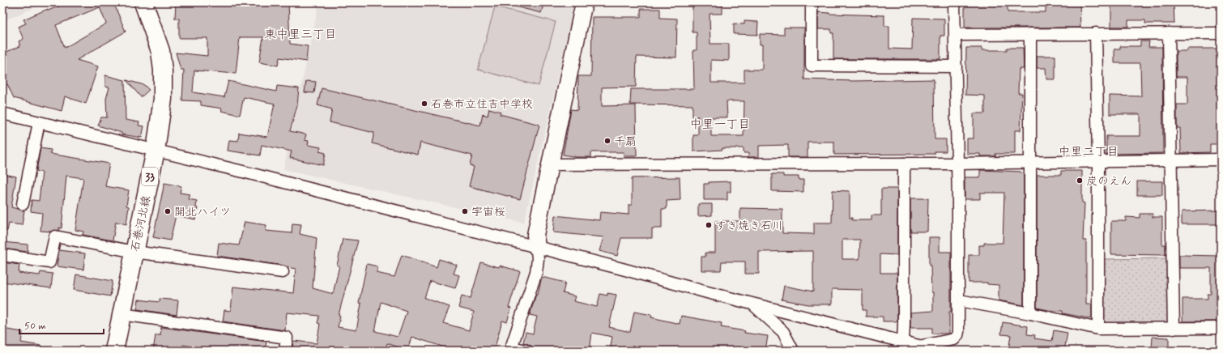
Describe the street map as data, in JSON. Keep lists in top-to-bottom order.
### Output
{
  "streets": {
    "main road": ["33", "石巻河北線"]
  },
  "districts": ["東中里三丁目", "中里一丁目", "中里二丁目"],
  "places": [
    "石巻市立住吉中学校",
    "千扇",
    "炭のえん",
    "開北ハイツ",
    "宇宙桜",
    "すき焼き石川"
  ],
  "scale_bar": "50 m"
}
